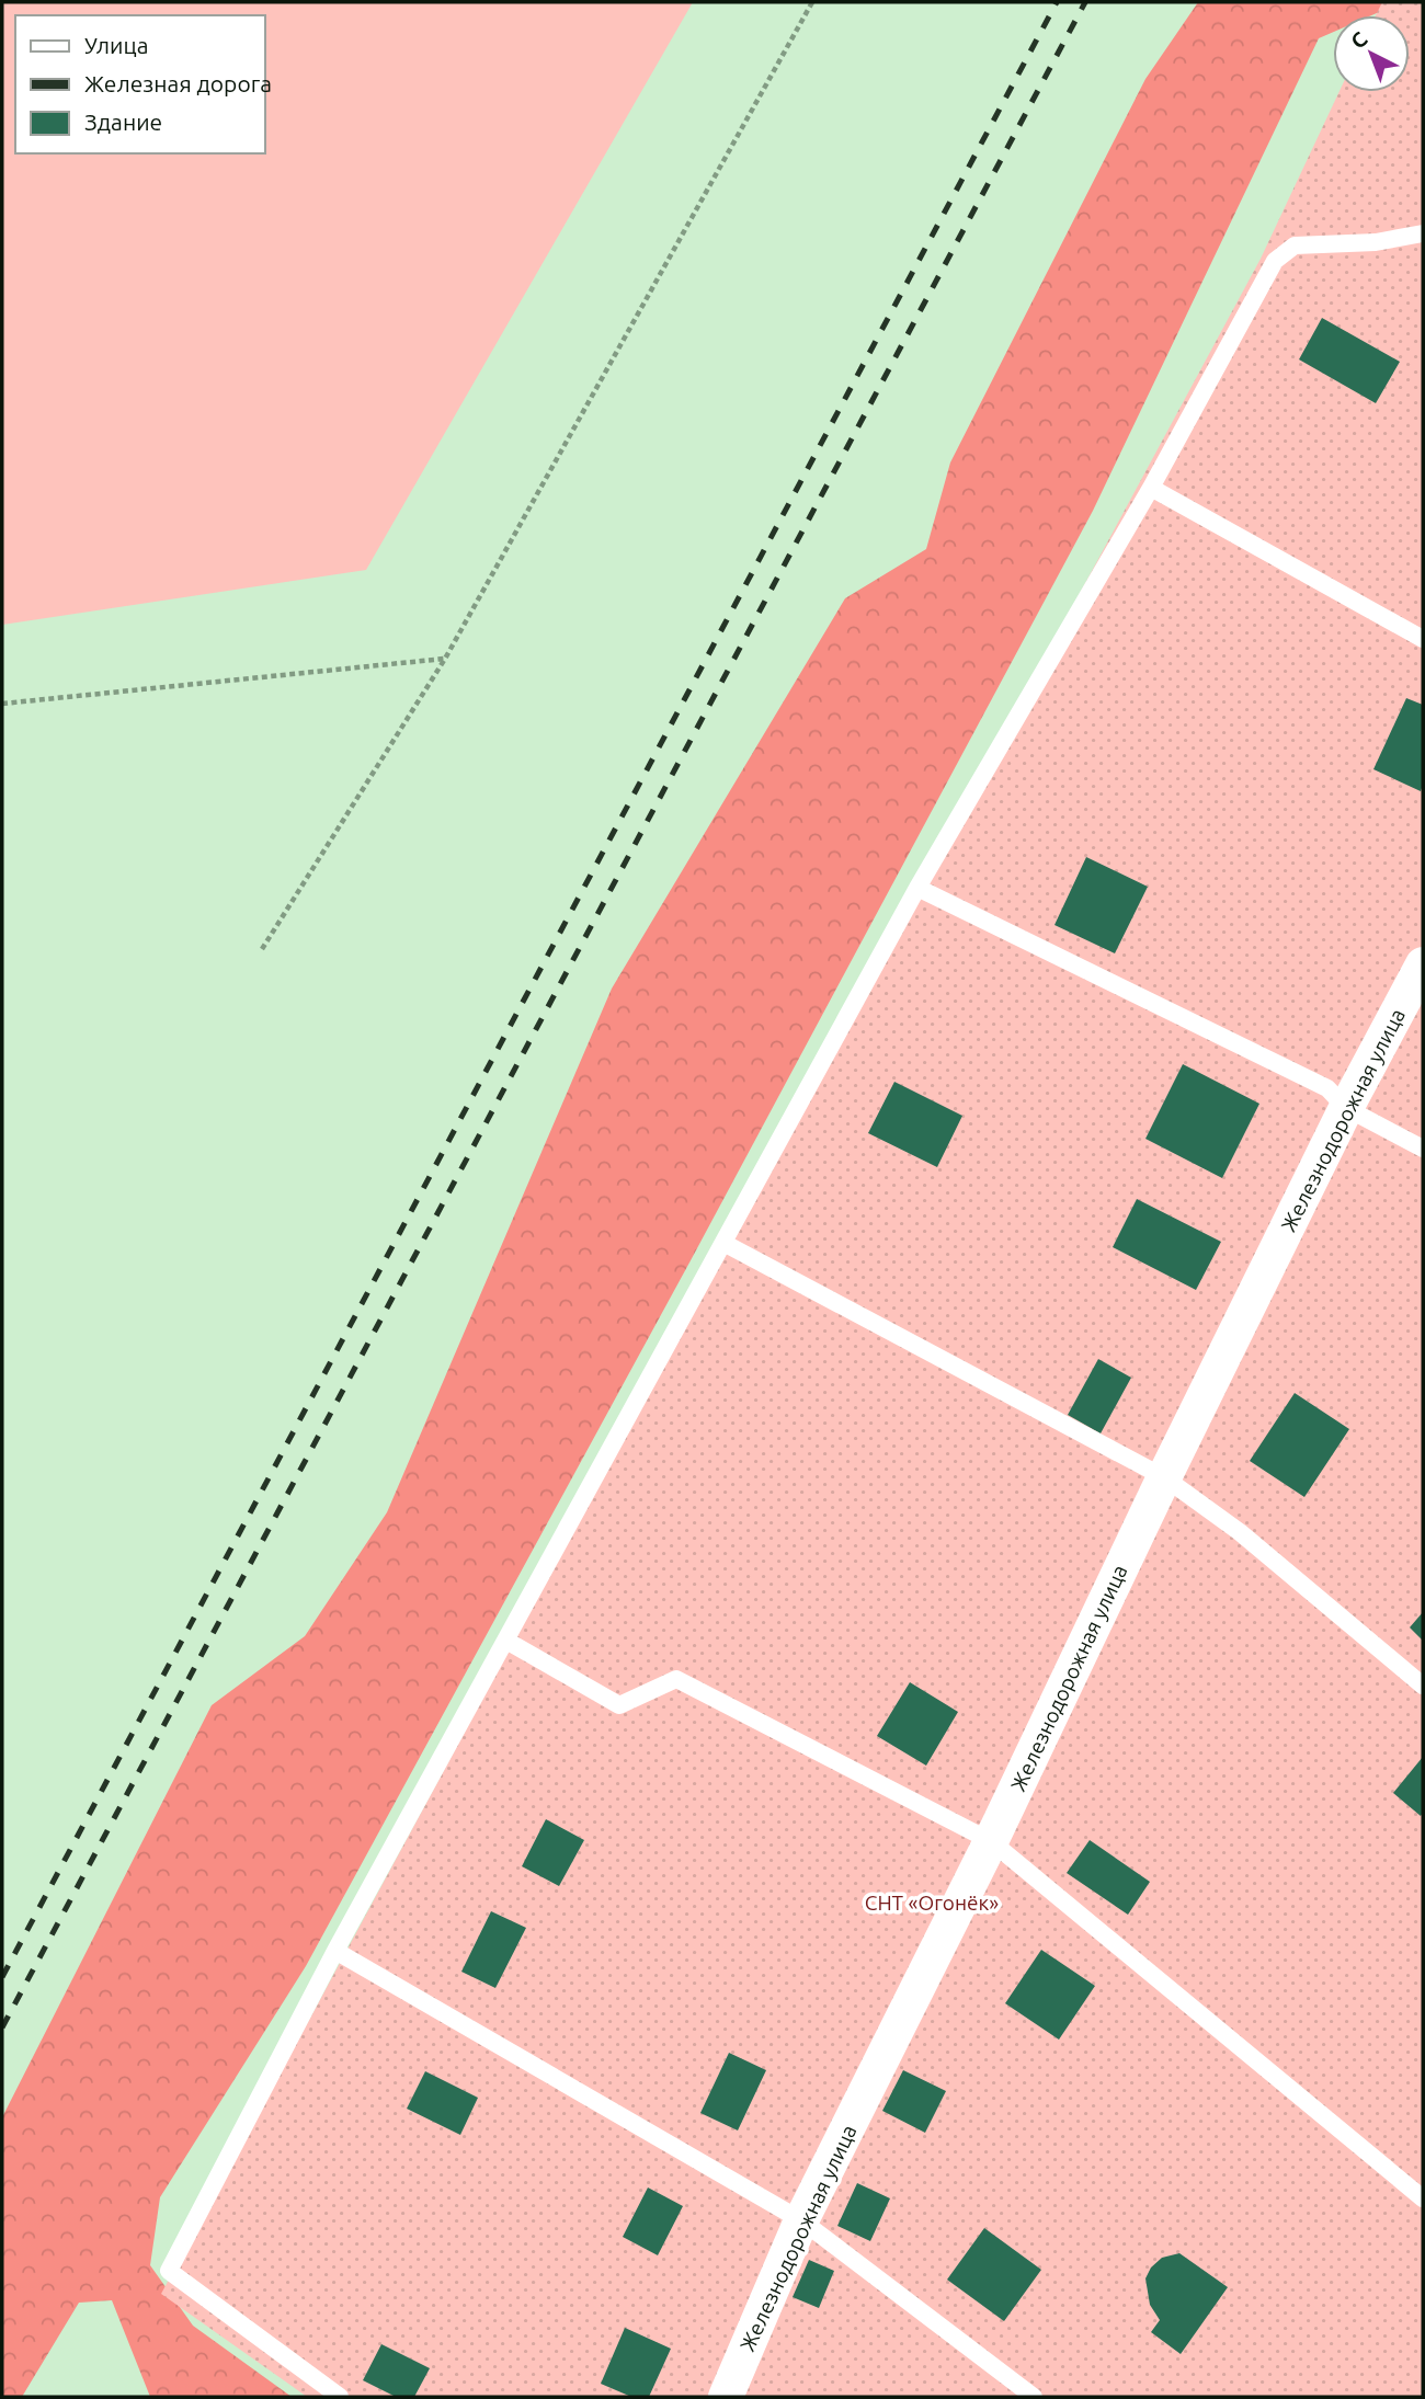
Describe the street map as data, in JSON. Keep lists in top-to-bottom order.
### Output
{
  "streets": {
    "street": ["Железнодорожная улица"]
  },
  "parks": ["СНТ «Огонёк»"],
  "legend": ["Улица", "Железная дорога", "Здание"],
  "north": "top left"
}
